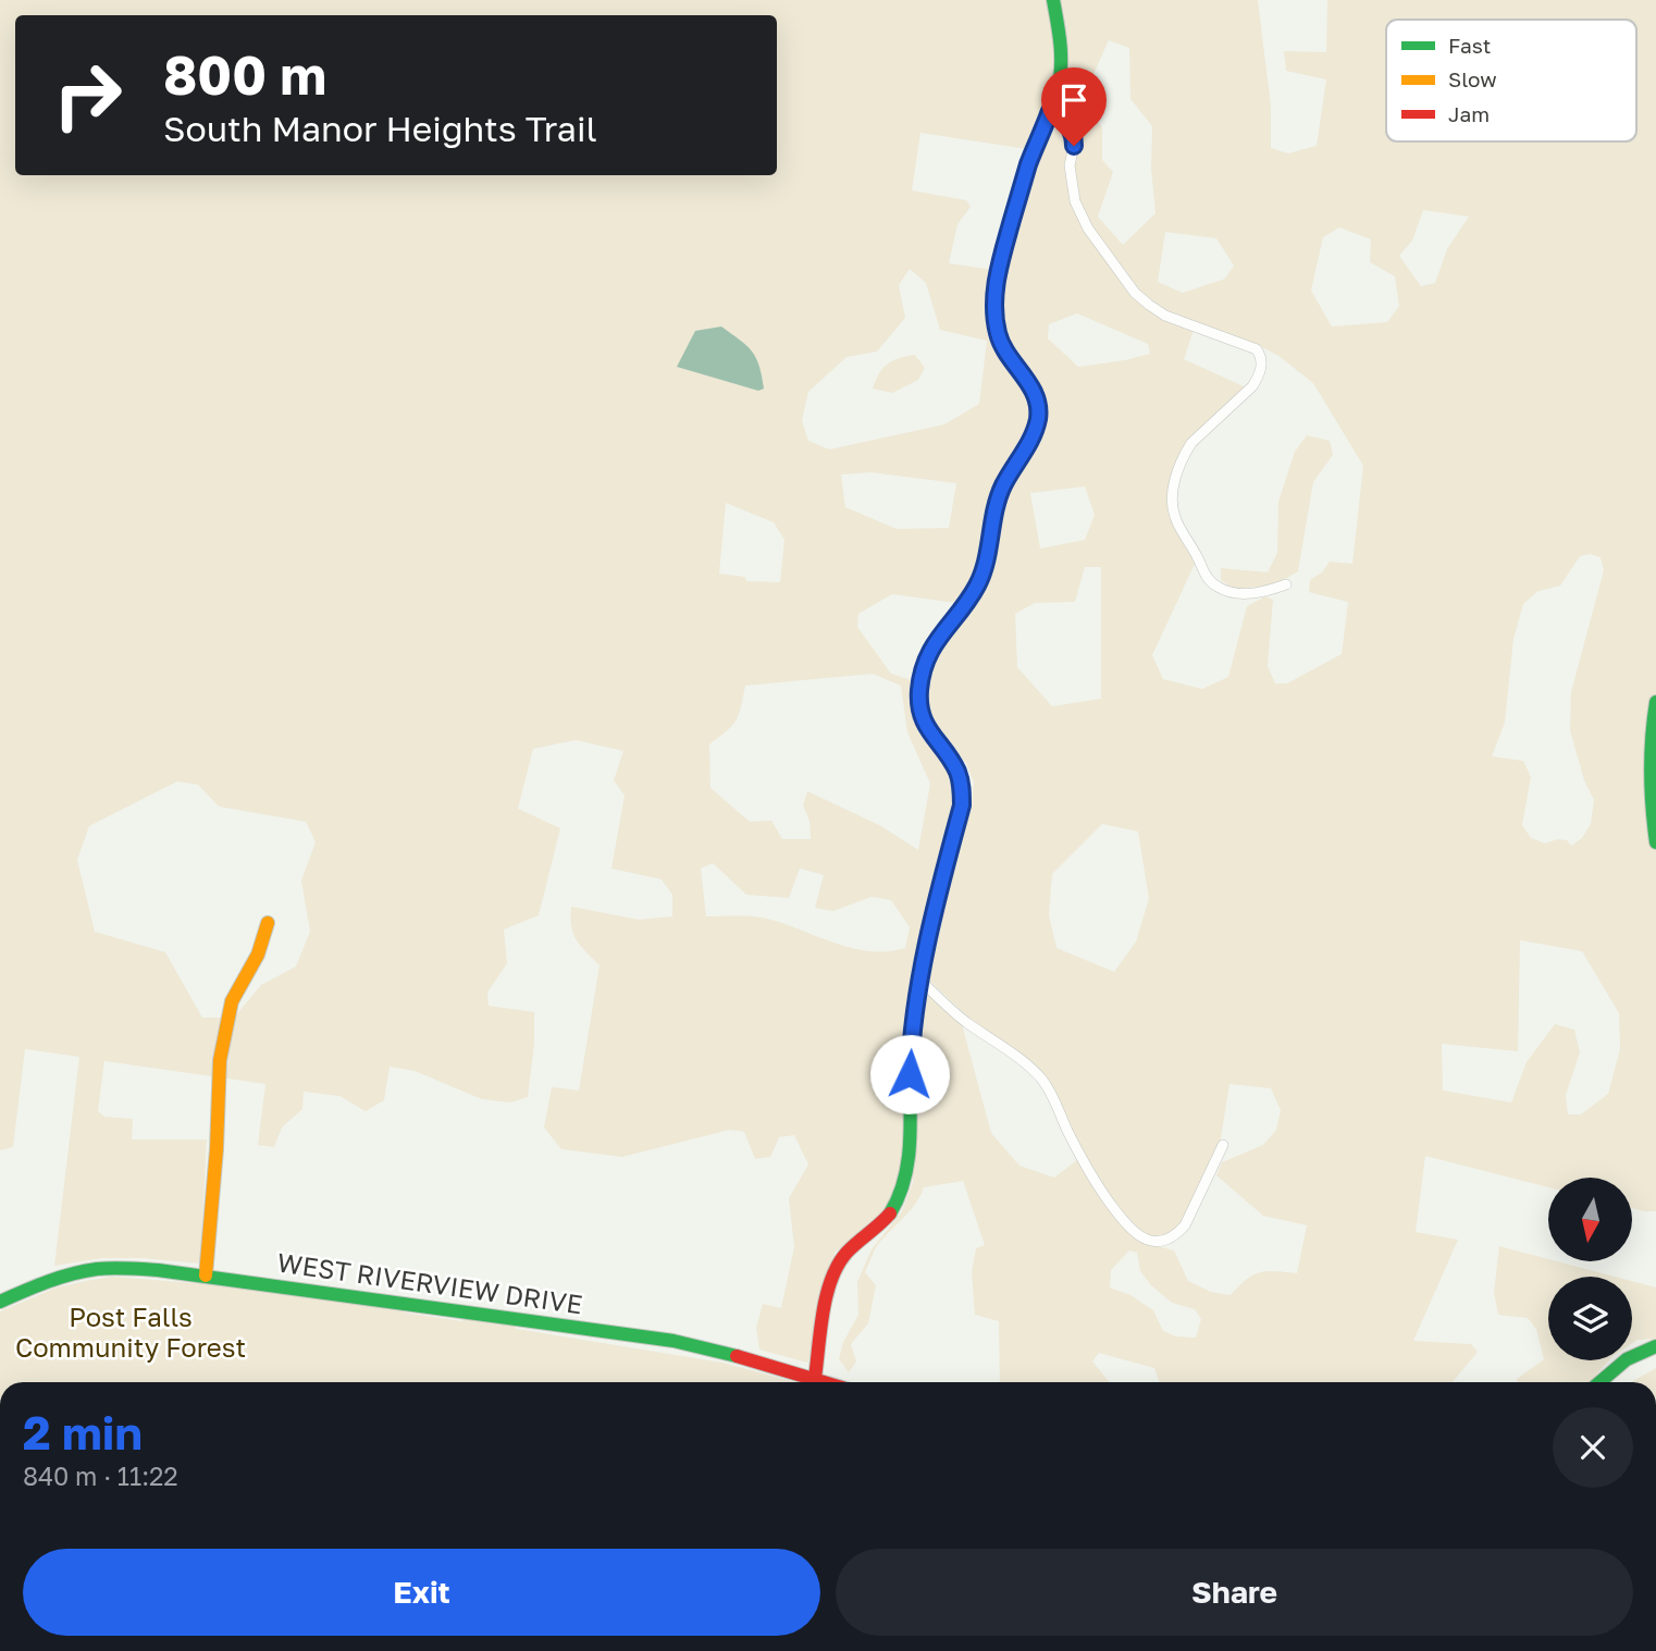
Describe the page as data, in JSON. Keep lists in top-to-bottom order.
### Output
{
  "streets": {
    "street": ["WEST RIVERVIEW DRIVE"]
  },
  "parks": ["Post Falls Community Forest"],
  "legend": ["Fast", "Slow", "Jam"],
  "north": "bottom",
  "page": {
    "turn": ["800 m", "South Manor Heights Trail"],
    "heading": ["2 min", "840 m · 11:22"],
    "buttons": ["Exit", "Share"]
  }
}
